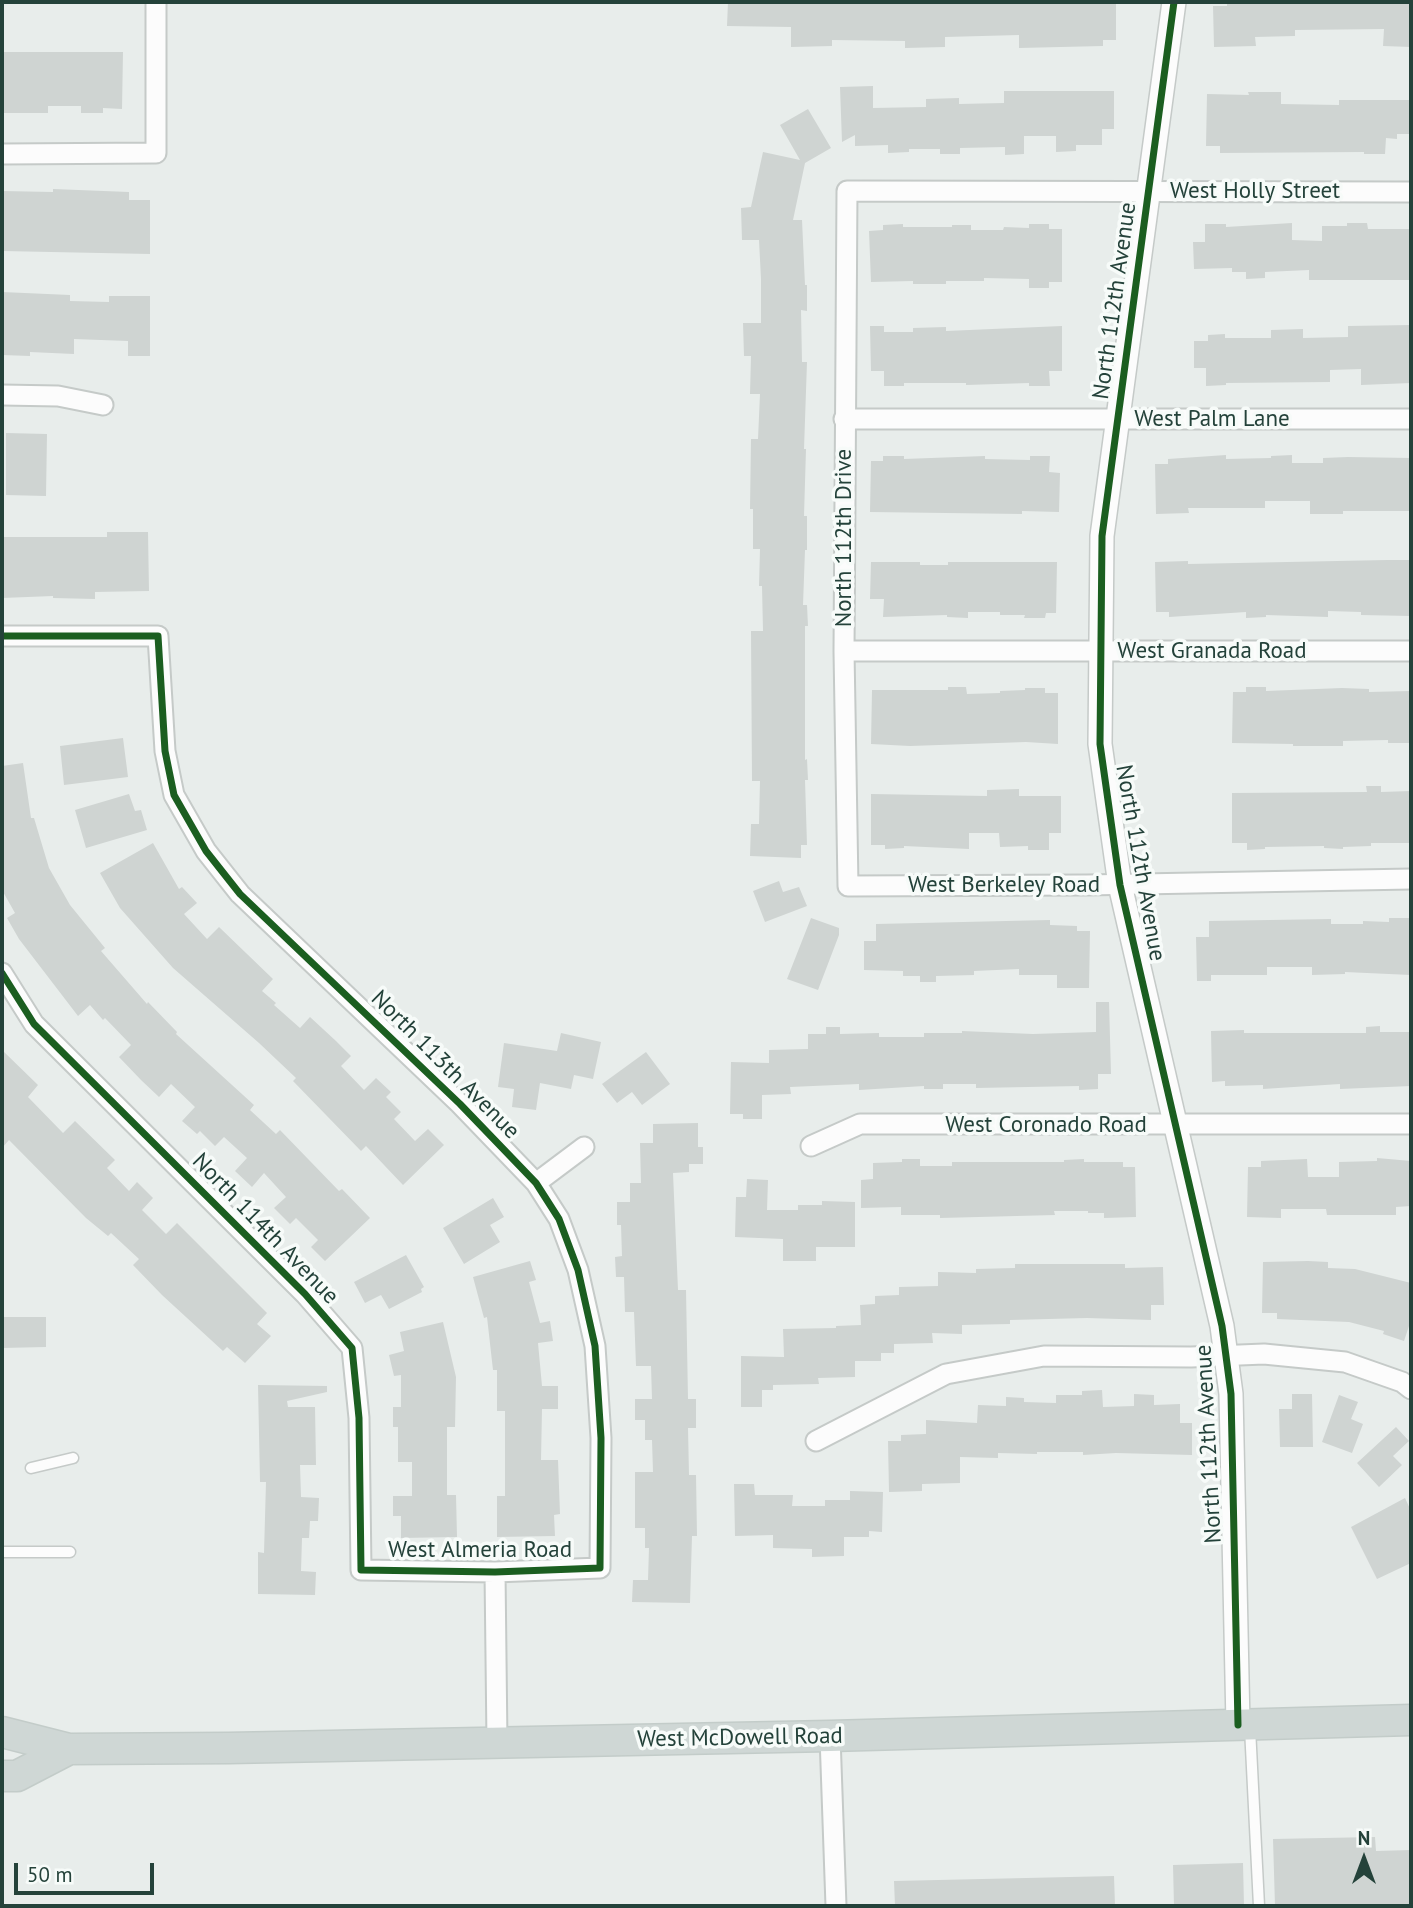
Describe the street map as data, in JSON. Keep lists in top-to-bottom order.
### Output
{
  "streets": {
    "main road": ["West McDowell Road"],
    "street": [
      "West Holly Street",
      "North 112th Avenue",
      "West Palm Lane",
      "North 112th Drive",
      "West Granada Road",
      "West Berkeley Road",
      "North 113th Avenue",
      "West Coronado Road",
      "North 114th Avenue",
      "West Almeria Road"
    ]
  },
  "crossings": [
    ["West Holly Street", "North 112th Avenue"],
    ["West Holly Street", "North 112th Drive"],
    ["North 112th Avenue", "West Palm Lane"],
    ["North 112th Avenue", "West Granada Road"],
    ["North 112th Avenue", "West Berkeley Road"],
    ["North 112th Avenue", "West Coronado Road"],
    ["North 112th Avenue", "West McDowell Road"],
    ["West Palm Lane", "North 112th Drive"],
    ["North 112th Drive", "West Granada Road"],
    ["North 112th Drive", "West Berkeley Road"],
    ["North 113th Avenue", "West Almeria Road"],
    ["North 114th Avenue", "West Almeria Road"]
  ],
  "scale_bar": "50 m",
  "north": "top"
}
